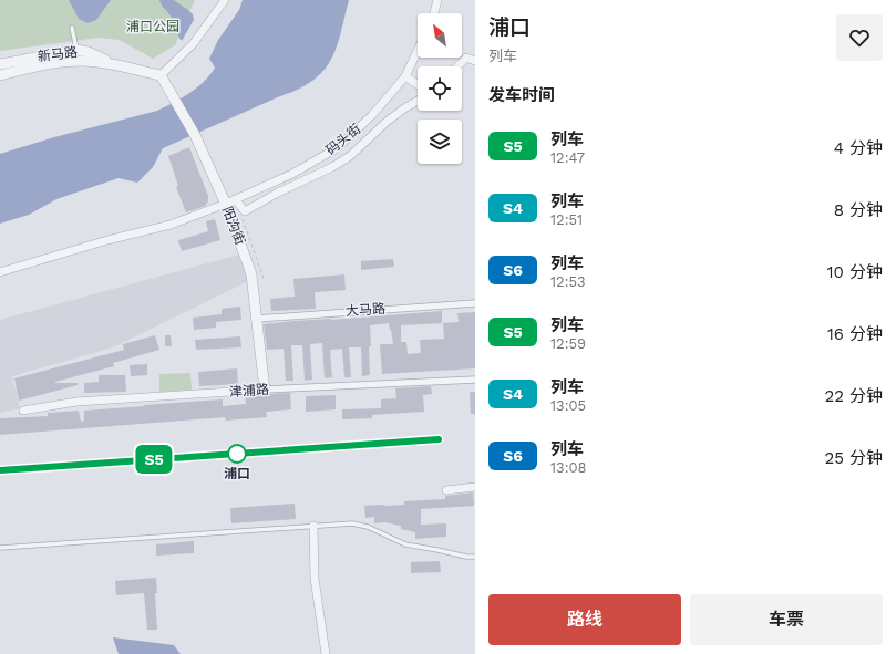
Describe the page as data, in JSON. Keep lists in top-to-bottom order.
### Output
{
  "streets": {
    "street": [
      "新马路",
      "码头街",
      "阳沟街",
      "大马路",
      "津浦路"
    ]
  },
  "crossings": [
    ["新马路", "阳沟街"],
    ["码头街", "阳沟街"],
    ["阳沟街", "大马路"],
    ["阳沟街", "津浦路"]
  ],
  "parks": ["浦口公园"],
  "places": ["浦口"],
  "north": "top left",
  "page": {
    "on_map": "S5",
    "heading": [
      ["浦口", "列车"],
      "发车时间"
    ],
    "list": [
      {
        "mark": "S5",
        "name": "列车",
        "note": "12:47",
        "value": "4 分钟"
      },
      {
        "mark": "S4",
        "name": "列车",
        "note": "12:51",
        "value": "8 分钟"
      },
      {
        "mark": "S6",
        "name": "列车",
        "note": "12:53",
        "value": "10 分钟"
      },
      {
        "mark": "S5",
        "name": "列车",
        "note": "12:59",
        "value": "16 分钟"
      },
      {
        "mark": "S4",
        "name": "列车",
        "note": "13:05",
        "value": "22 分钟"
      },
      {
        "mark": "S6",
        "name": "列车",
        "note": "13:08",
        "value": "25 分钟"
      }
    ],
    "buttons": ["路线", "车票"]
  }
}
